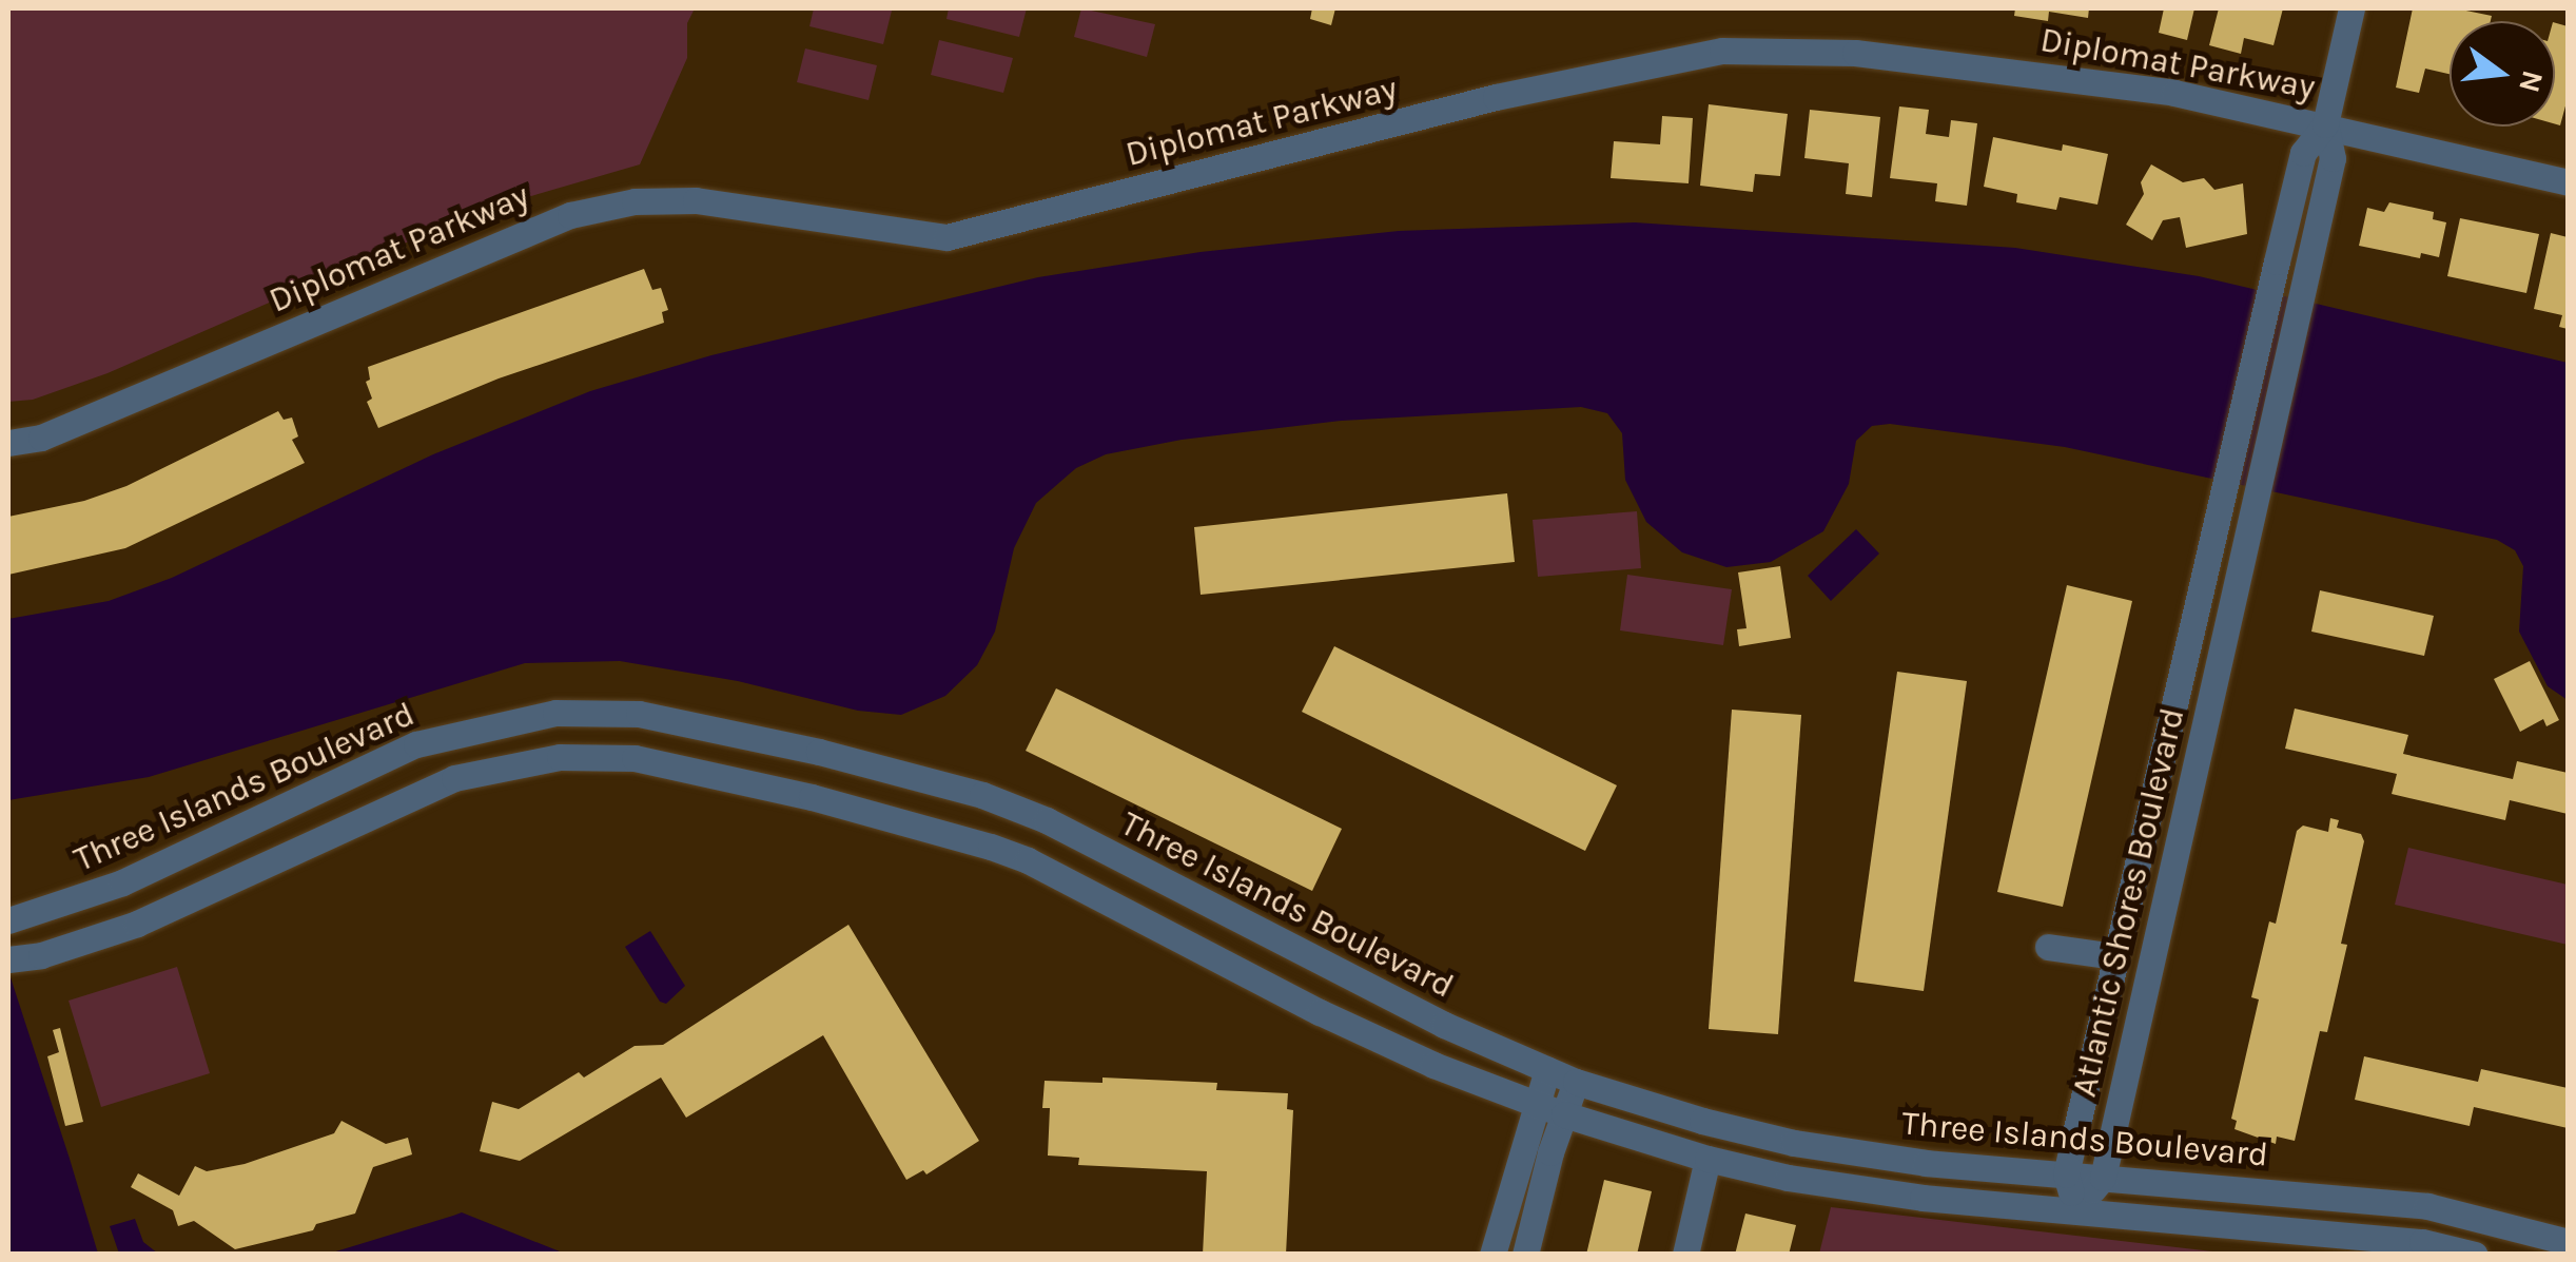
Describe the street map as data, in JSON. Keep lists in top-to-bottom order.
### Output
{
  "streets": {
    "street": ["Diplomat Parkway", "Three Islands Boulevard", "Atlantic Shores Boulevard"]
  },
  "crossings": [
    ["Diplomat Parkway", "Atlantic Shores Boulevard"],
    ["Three Islands Boulevard", "Atlantic Shores Boulevard"]
  ],
  "north": "right"
}
